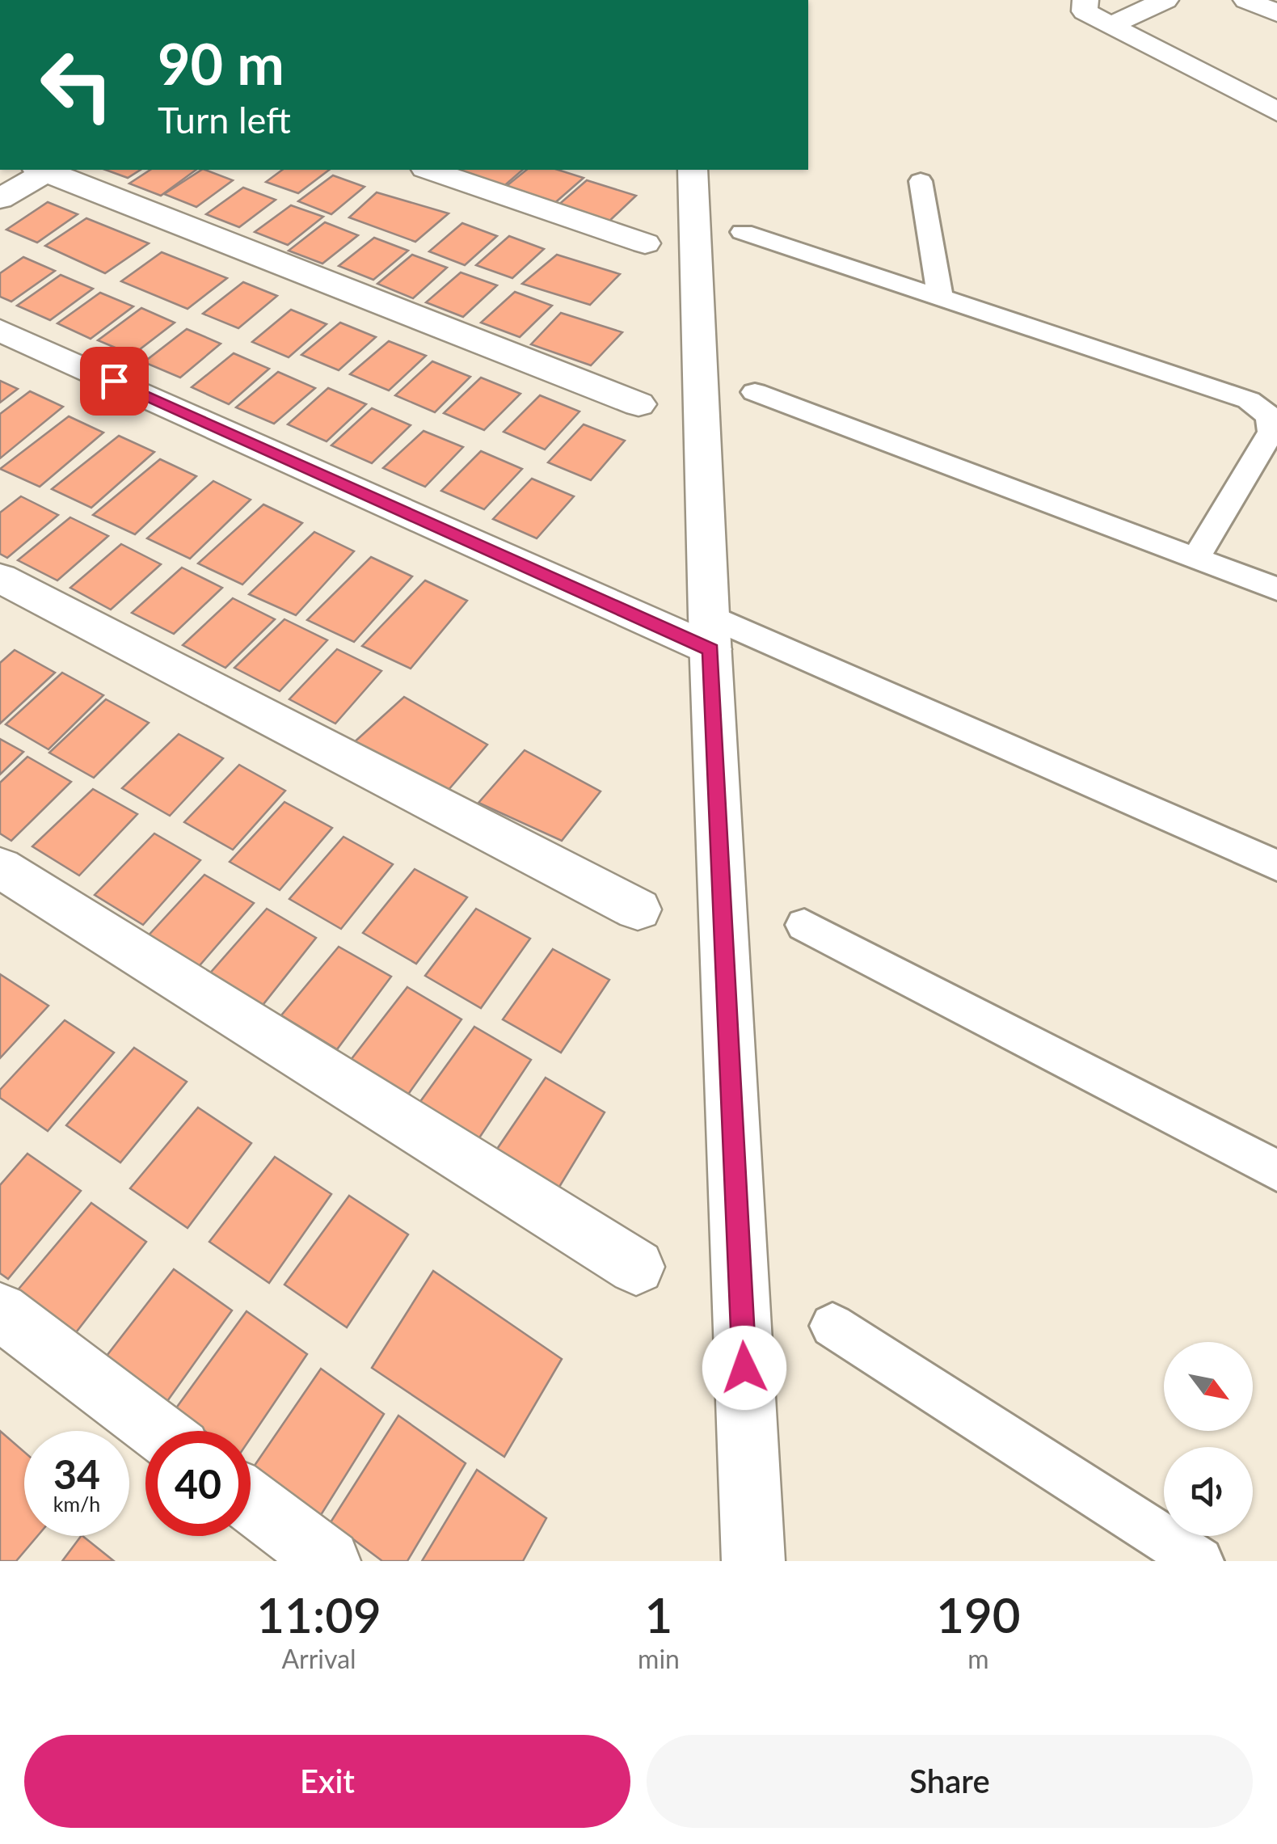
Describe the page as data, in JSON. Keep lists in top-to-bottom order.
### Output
{
  "north": "bottom right",
  "page": {
    "turn": ["90 m", "Turn left"],
    "speed": "34 km/h",
    "limit": "40",
    "eta": [
      "11:09",
      "Arrival",
      "1",
      "min",
      "190",
      "m"
    ],
    "buttons": ["Exit", "Share"]
  }
}
